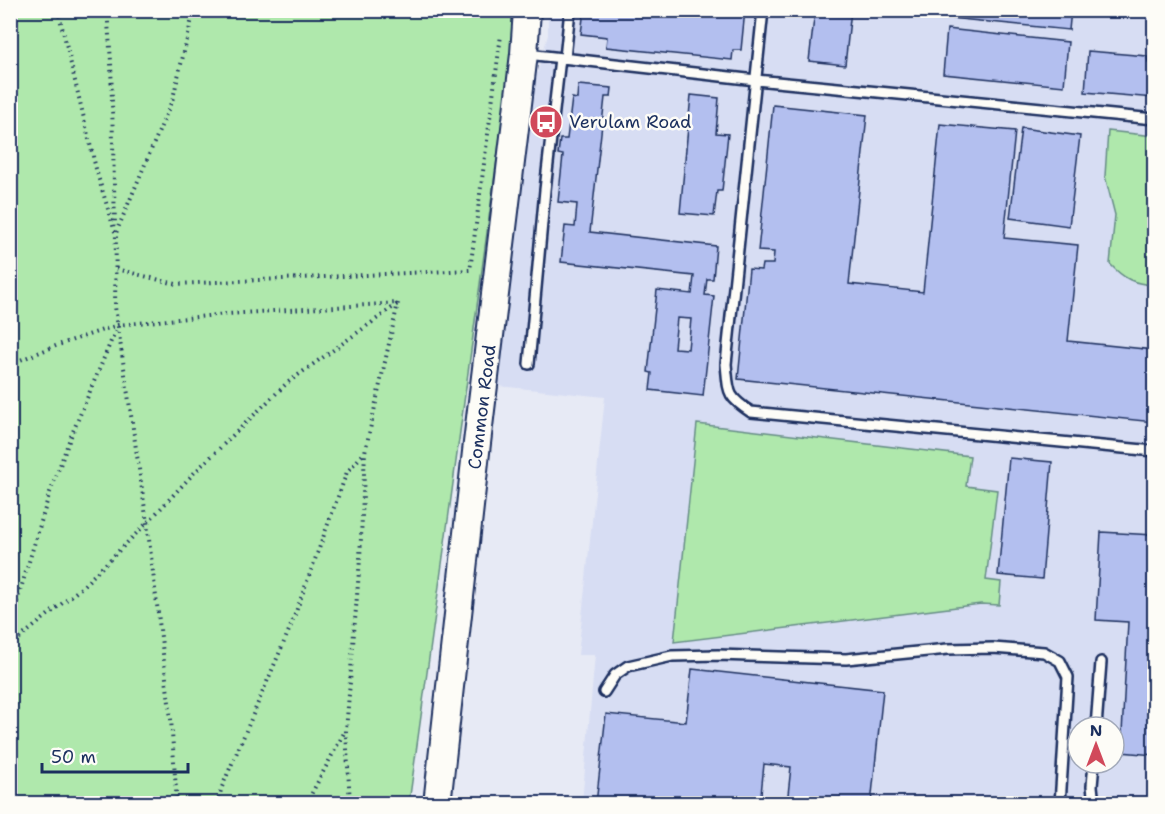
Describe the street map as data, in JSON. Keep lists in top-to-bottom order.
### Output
{
  "streets": {
    "street": ["Common Road"]
  },
  "places": {
    "bus stop": ["Verulam Road"]
  },
  "scale_bar": "50 m",
  "north": "top"
}
